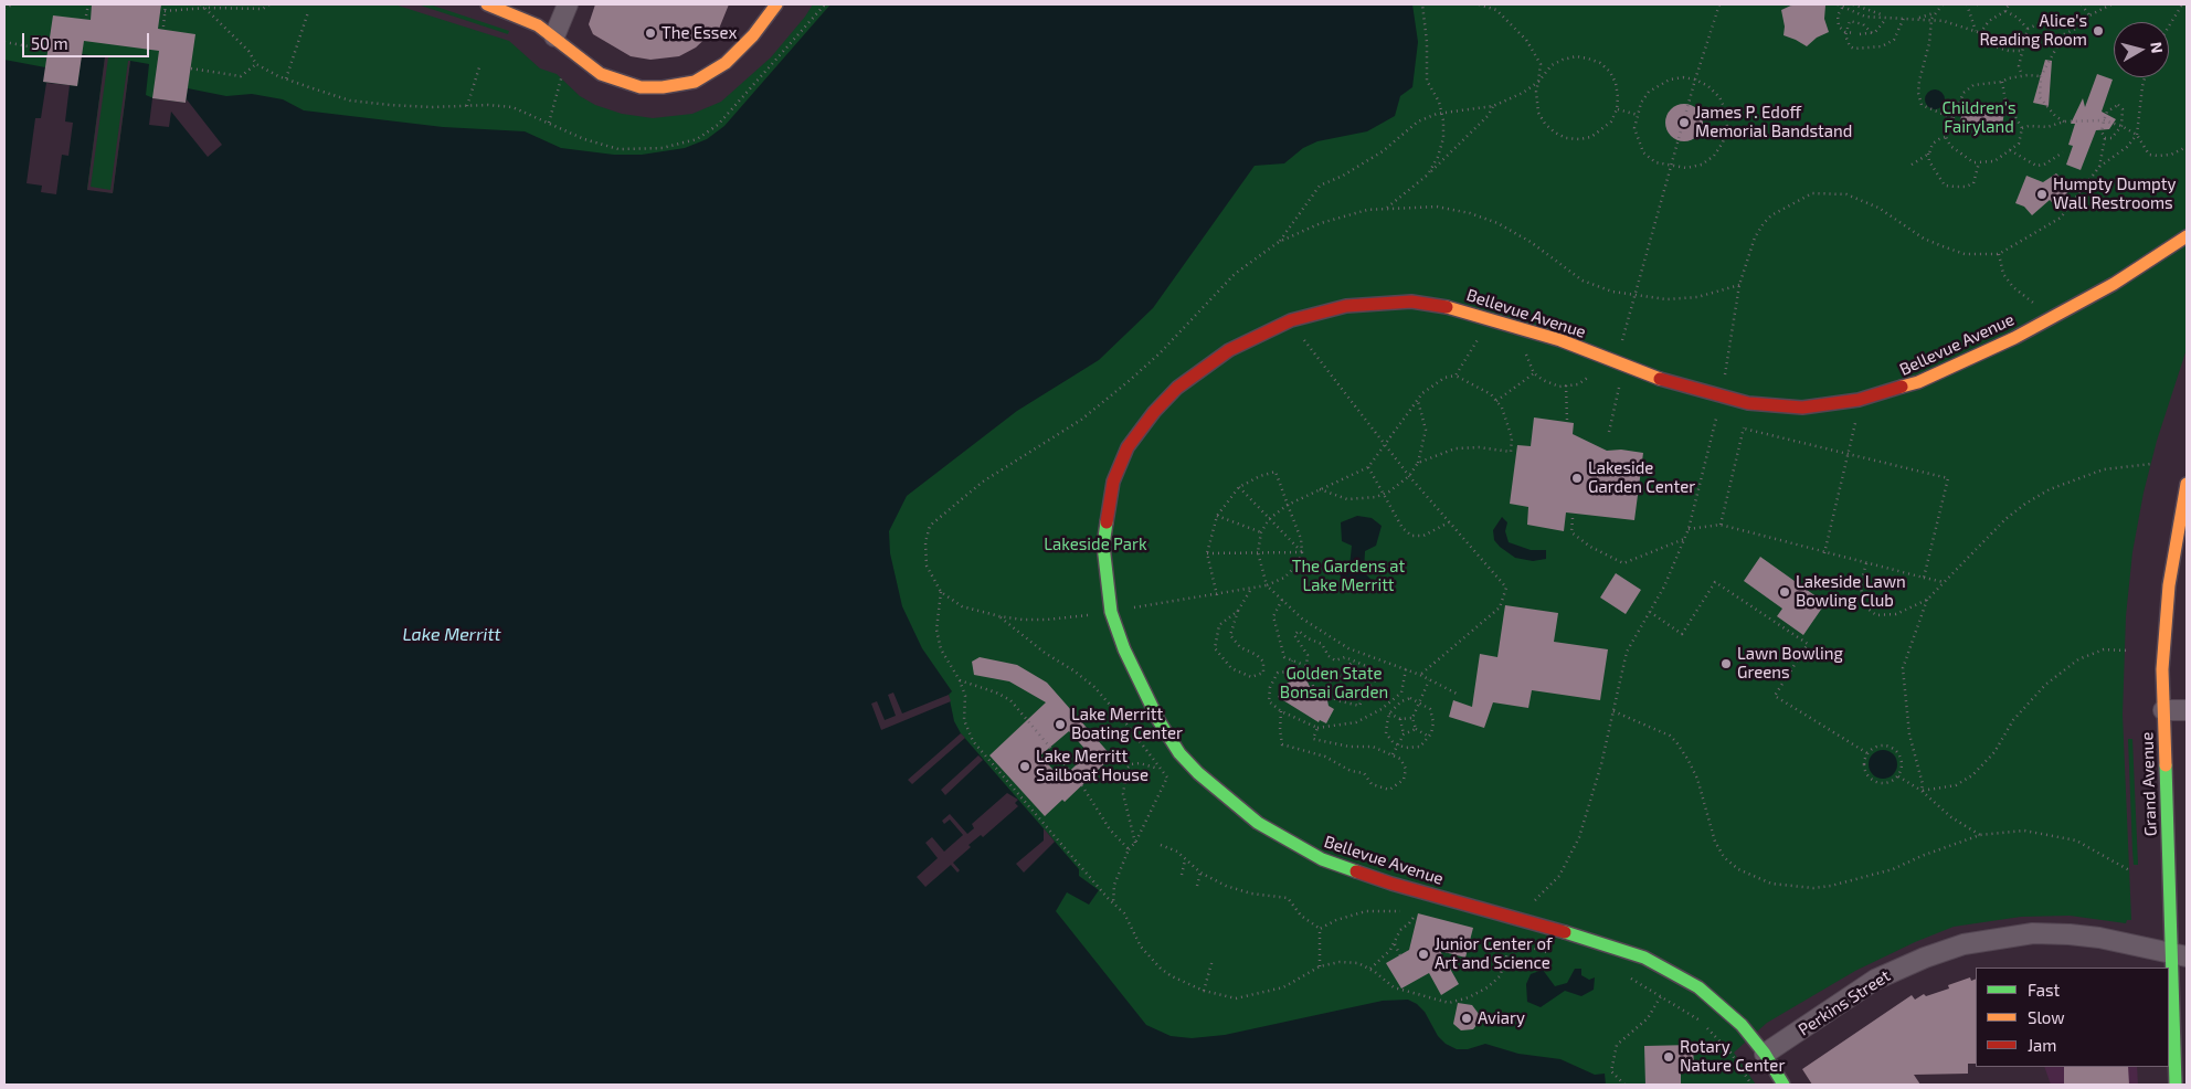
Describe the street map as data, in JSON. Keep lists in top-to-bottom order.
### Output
{
  "streets": {
    "street": ["Bellevue Avenue", "Grand Avenue", "Perkins Street"]
  },
  "crossings": [
    ["Bellevue Avenue", "Perkins Street"],
    ["Grand Avenue", "Perkins Street"]
  ],
  "water": ["Lake Merritt"],
  "parks": [
    "Children's Fairyland",
    "Lakeside Park",
    "The Gardens at Lake Merritt",
    "Golden State Bonsai Garden"
  ],
  "places": [
    "Alice's Reading Room",
    "The Essex",
    "James P. Edoff Memorial Bandstand",
    "Humpty Dumpty Wall Restrooms",
    "Lakeside Garden Center",
    "Lakeside Lawn Bowling Club",
    "Lawn Bowling Greens",
    "Lake Merritt Boating Center",
    "Lake Merritt Sailboat House",
    "Junior Center of Art and Science",
    "Aviary",
    "Rotary Nature Center"
  ],
  "legend": ["Fast", "Slow", "Jam"],
  "scale_bar": "50 m",
  "north": "right"
}
